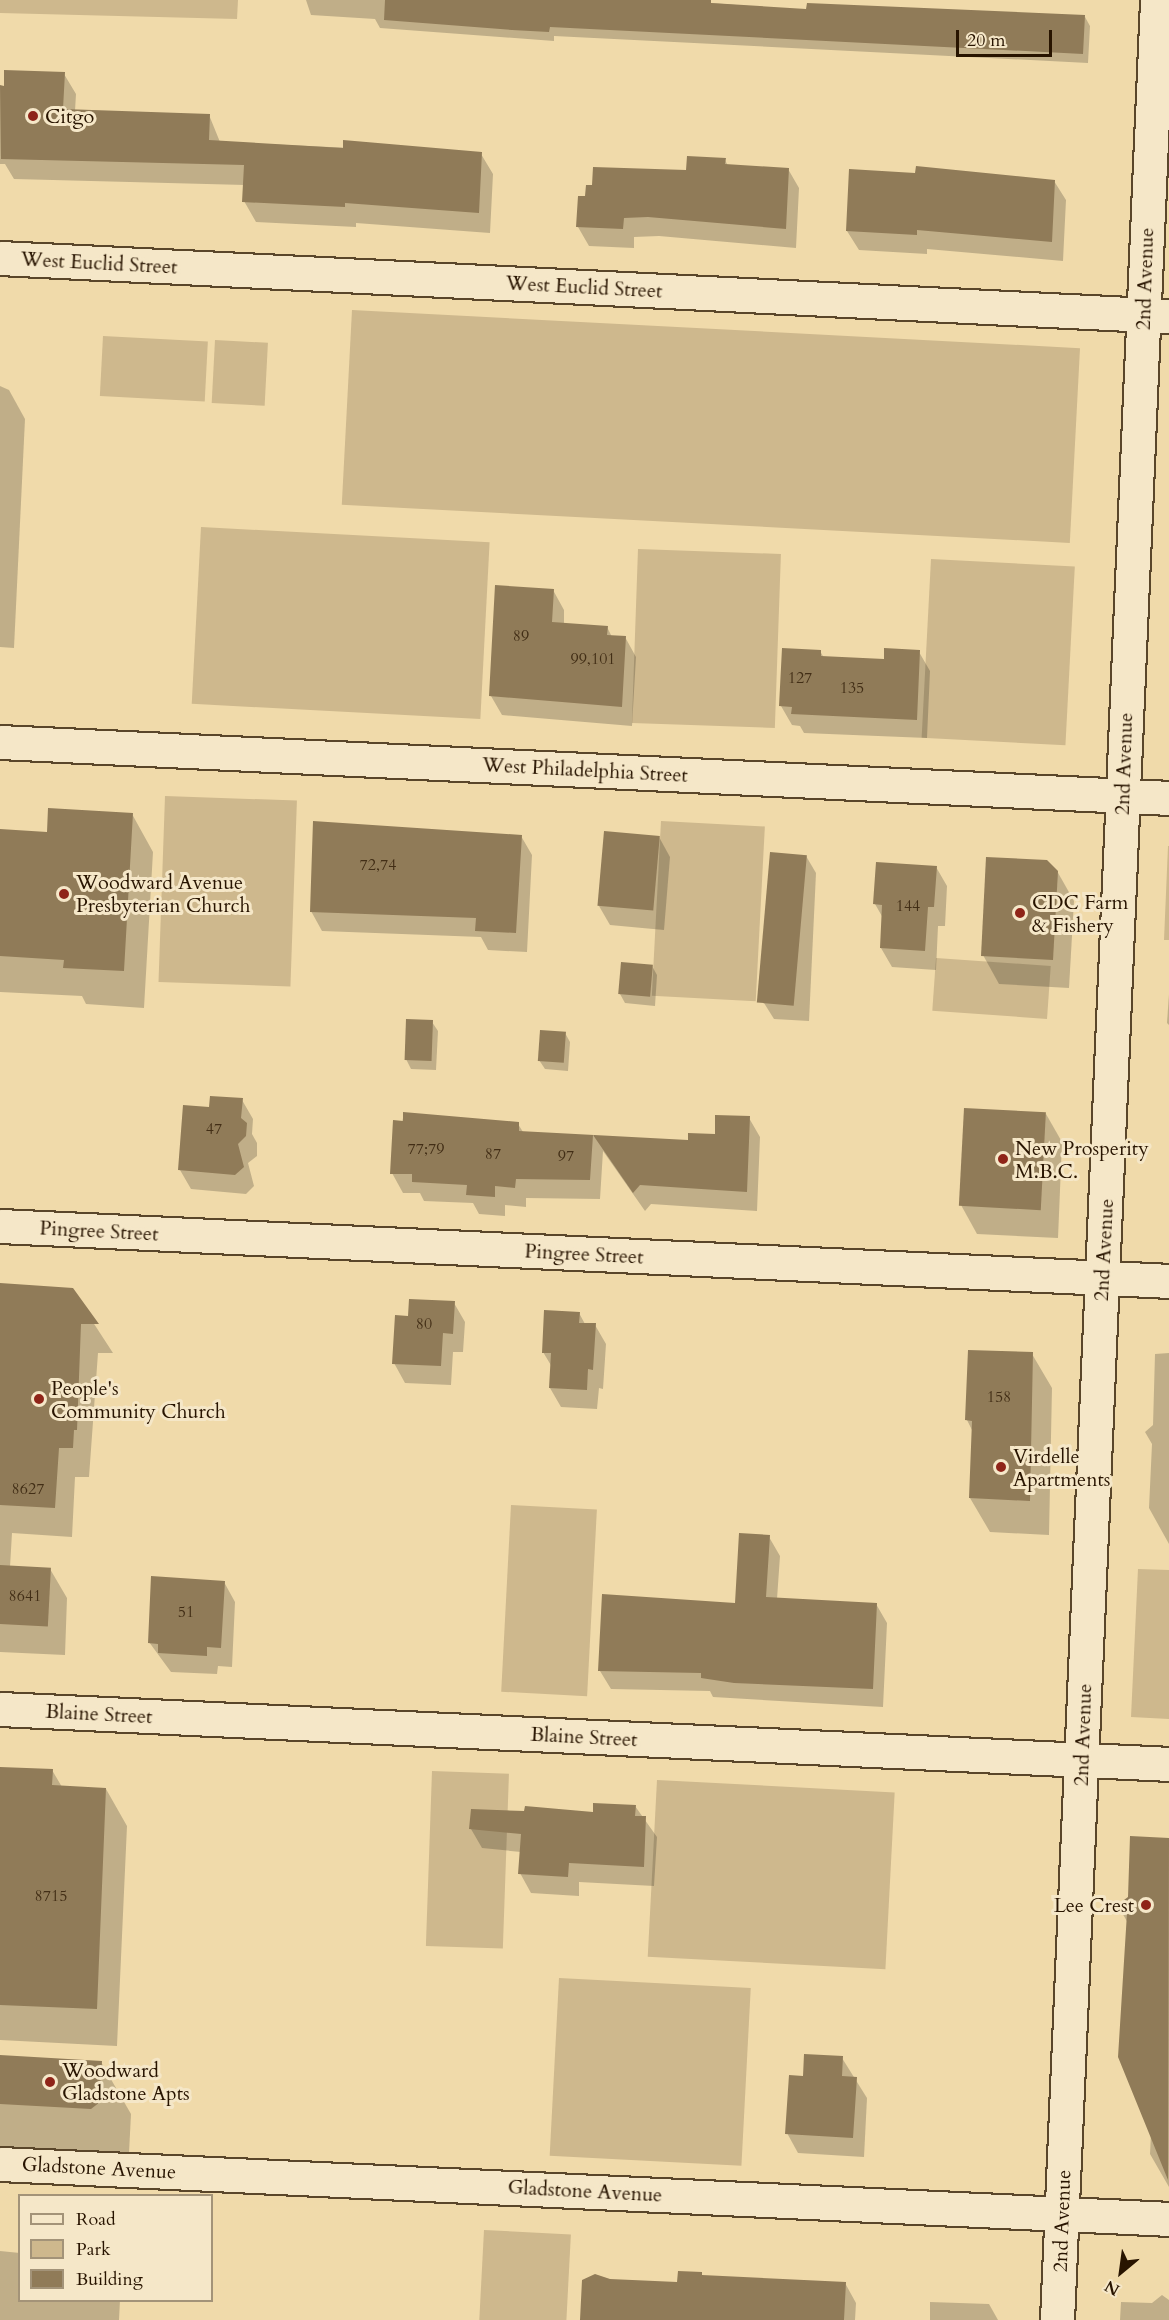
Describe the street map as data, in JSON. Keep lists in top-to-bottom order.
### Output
{
  "streets": {
    "street": [
      "West Euclid Street",
      "2nd Avenue",
      "West Philadelphia Street",
      "Pingree Street",
      "Blaine Street",
      "Gladstone Avenue"
    ]
  },
  "crossings": [
    ["West Euclid Street", "2nd Avenue"],
    ["2nd Avenue", "West Philadelphia Street"],
    ["2nd Avenue", "Pingree Street"],
    ["2nd Avenue", "Blaine Street"],
    ["2nd Avenue", "Gladstone Avenue"]
  ],
  "places": [
    "Citgo",
    "Woodward Avenue Presbyterian Church",
    "CDC Farm & Fishery",
    "New Prosperity M.B.C.",
    "People's Community Church",
    "Virdelle Apartments",
    "Lee Crest",
    "Woodward Gladstone Apts"
  ],
  "house_numbers": [
    "89",
    "99,101",
    "127",
    "135",
    "72,74",
    "144",
    "47",
    "77;79",
    "87",
    "97",
    "80",
    "158",
    "8627",
    "8641",
    "51",
    "8715"
  ],
  "legend": ["Road", "Park", "Building"],
  "scale_bar": "20 m",
  "north": "bottom left"
}
